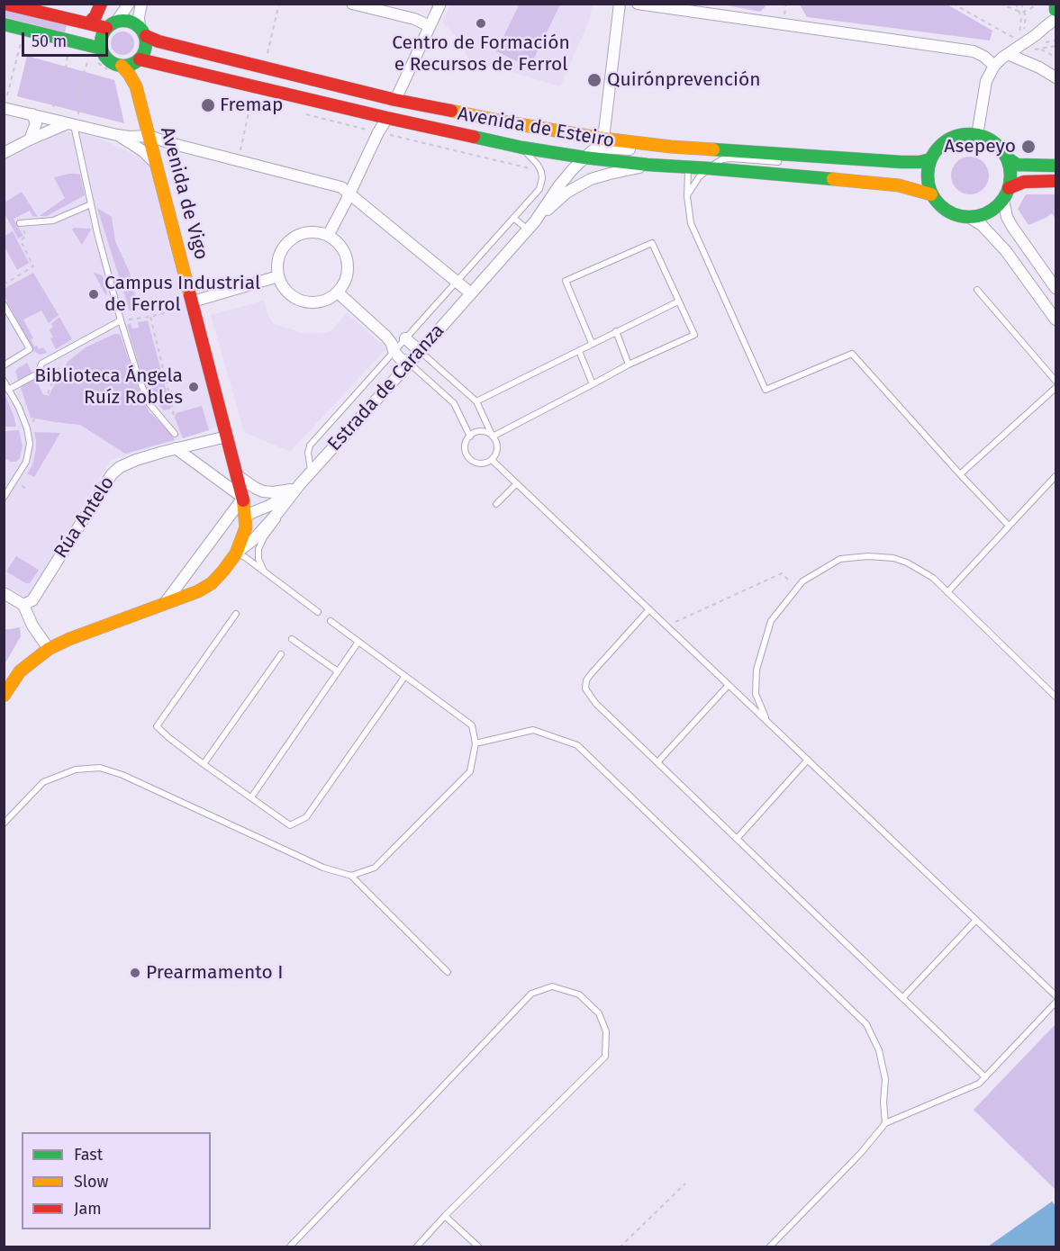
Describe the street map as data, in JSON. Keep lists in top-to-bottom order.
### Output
{
  "streets": {
    "main road": ["Avenida de Esteiro", "Avenida de Vigo"],
    "street": ["Estrada de Caranza", "Rúa Antelo"]
  },
  "crossings": [
    ["Avenida de Esteiro", "Avenida de Vigo"],
    ["Avenida de Vigo", "Estrada de Caranza"],
    ["Avenida de Vigo", "Rúa Antelo"]
  ],
  "places": [
    "Centro de Formación e Recursos de Ferrol",
    "Quirónprevención",
    "Fremap",
    "Asepeyo",
    "Campus Industrial de Ferrol",
    "Biblioteca Ángela Ruíz Robles",
    "Prearmamento I"
  ],
  "legend": ["Fast", "Slow", "Jam"],
  "scale_bar": "50 m"
}
